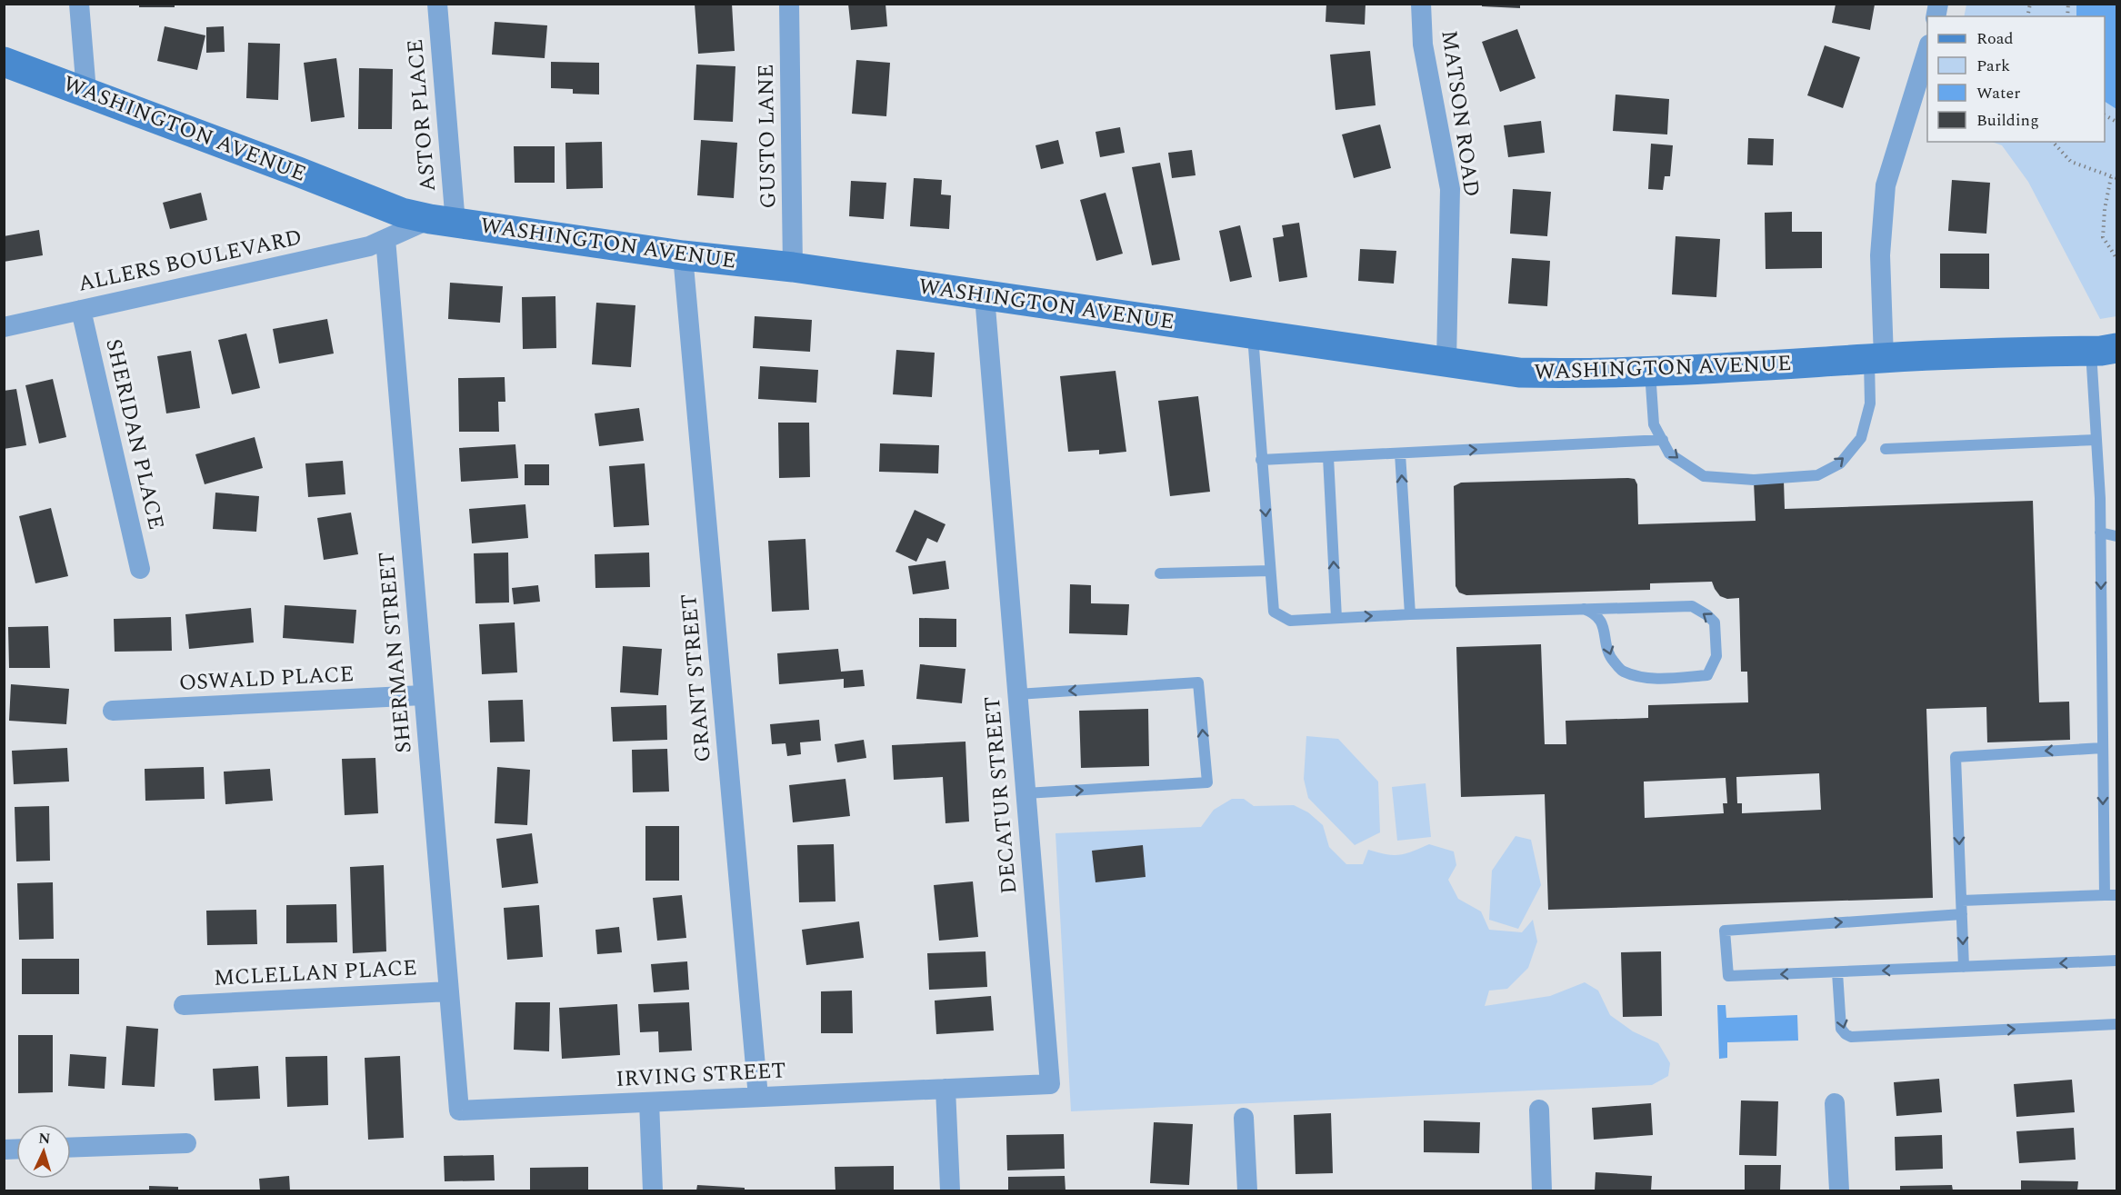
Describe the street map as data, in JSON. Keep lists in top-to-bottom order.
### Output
{
  "streets": {
    "street": [
      "MATSON ROAD",
      "ASTOR PLACE",
      "WASHINGTON AVENUE",
      "GUSTO LANE",
      "ALLERS BOULEVARD",
      "SHERIDAN PLACE",
      "SHERMAN STREET",
      "GRANT STREET",
      "OSWALD PLACE",
      "DECATUR STREET",
      "MCLELLAN PLACE",
      "IRVING STREET"
    ]
  },
  "crossings": [
    ["MATSON ROAD", "WASHINGTON AVENUE"],
    ["ASTOR PLACE", "WASHINGTON AVENUE"],
    ["WASHINGTON AVENUE", "GUSTO LANE"],
    ["WASHINGTON AVENUE", "GRANT STREET"],
    ["WASHINGTON AVENUE", "DECATUR STREET"],
    ["ALLERS BOULEVARD", "SHERIDAN PLACE"],
    ["ALLERS BOULEVARD", "SHERMAN STREET"],
    ["SHERMAN STREET", "OSWALD PLACE"],
    ["SHERMAN STREET", "MCLELLAN PLACE"],
    ["SHERMAN STREET", "IRVING STREET"],
    ["GRANT STREET", "IRVING STREET"],
    ["DECATUR STREET", "IRVING STREET"]
  ],
  "legend": [
    "Road",
    "Park",
    "Water",
    "Building"
  ],
  "north": "top"
}
